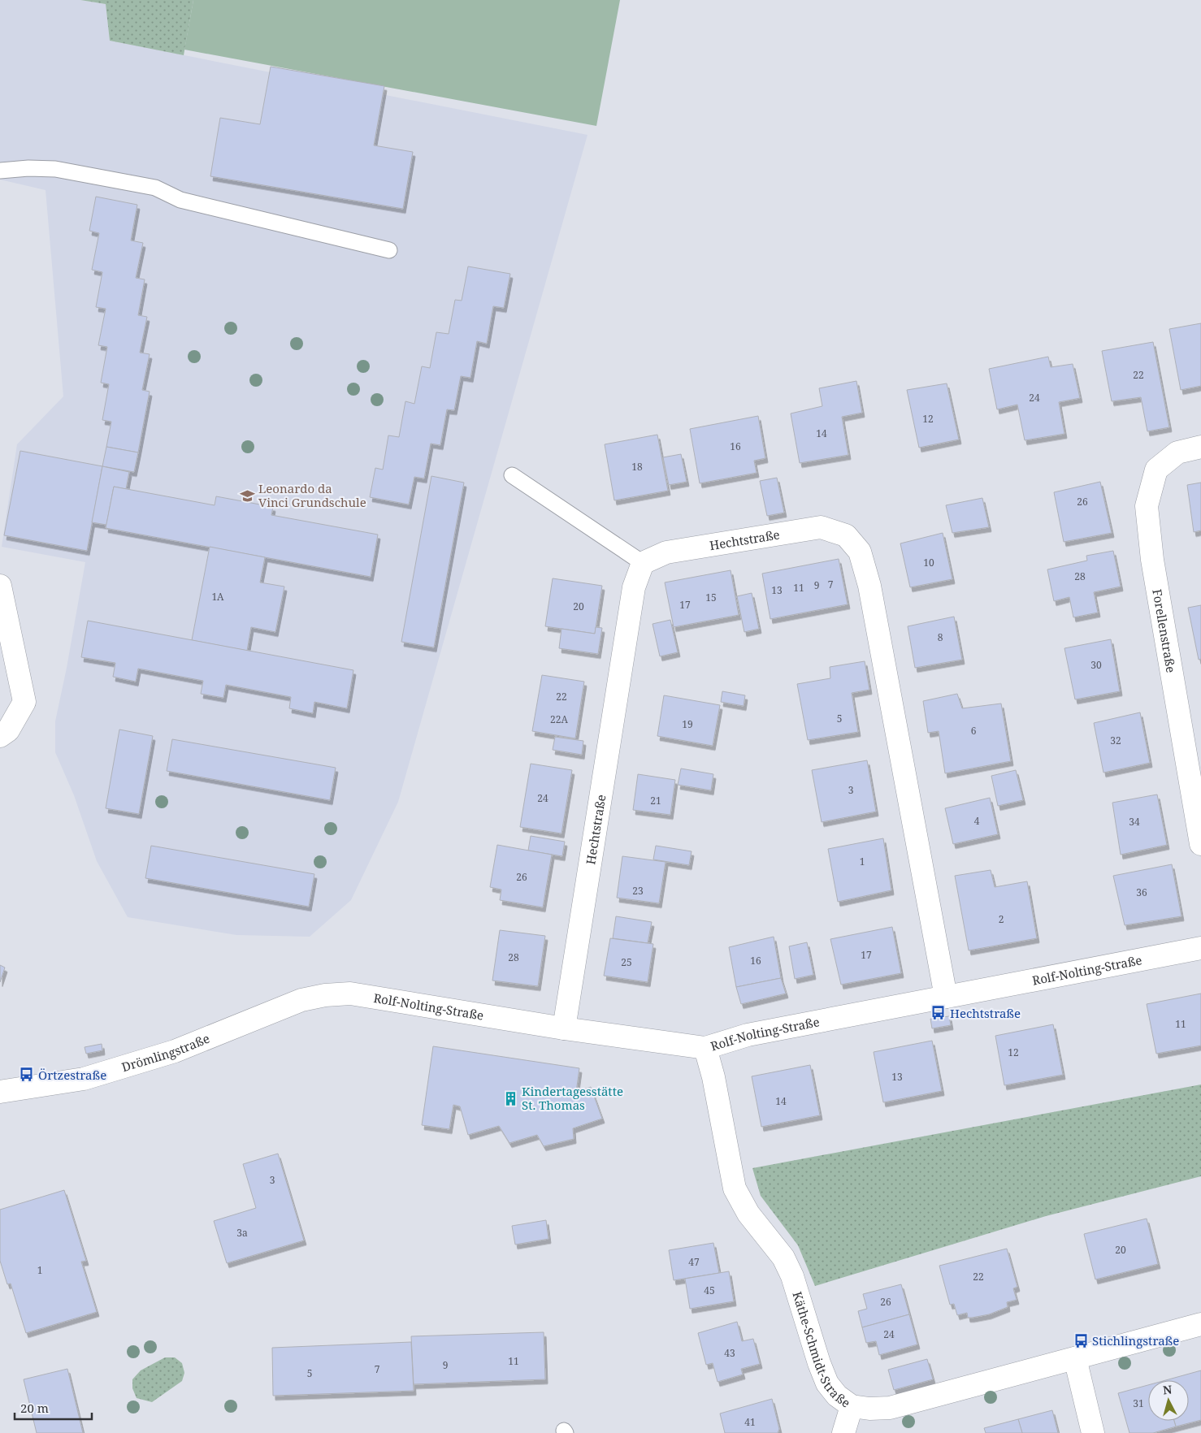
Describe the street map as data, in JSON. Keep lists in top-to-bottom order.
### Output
{
  "streets": {
    "street": [
      "Hechtstraße",
      "Forellenstraße",
      "Rolf-Nolting-Straße",
      "Drömlingstraße",
      "Käthe-Schmidt-Straße"
    ]
  },
  "crossings": [
    ["Hechtstraße", "Rolf-Nolting-Straße"],
    ["Rolf-Nolting-Straße", "Drömlingstraße"],
    ["Rolf-Nolting-Straße", "Käthe-Schmidt-Straße"]
  ],
  "places": {
    "school or university": ["Leonardo da Vinci Grundschule"],
    "bus stop": ["Hechtstraße", "Örtzestraße", "Stichlingstraße"],
    "building": ["Kindertagesstätte St. Thomas"]
  },
  "house_numbers": [
    "22",
    "24",
    "12",
    "14",
    "16",
    "18",
    "26",
    "10",
    "28",
    "7",
    "9",
    "11",
    "13",
    "1A",
    "15",
    "17",
    "20",
    "8",
    "30",
    "22",
    "5",
    "22A",
    "19",
    "6",
    "32",
    "3",
    "24",
    "21",
    "4",
    "34",
    "1",
    "26",
    "23",
    "36",
    "2",
    "17",
    "28",
    "16",
    "25",
    "11",
    "12",
    "13",
    "14",
    "3",
    "3a",
    "20",
    "47",
    "1",
    "22",
    "45",
    "26",
    "24",
    "43",
    "11",
    "9",
    "7",
    "5",
    "31",
    "41"
  ],
  "scale_bar": "20 m",
  "north": "top"
}
